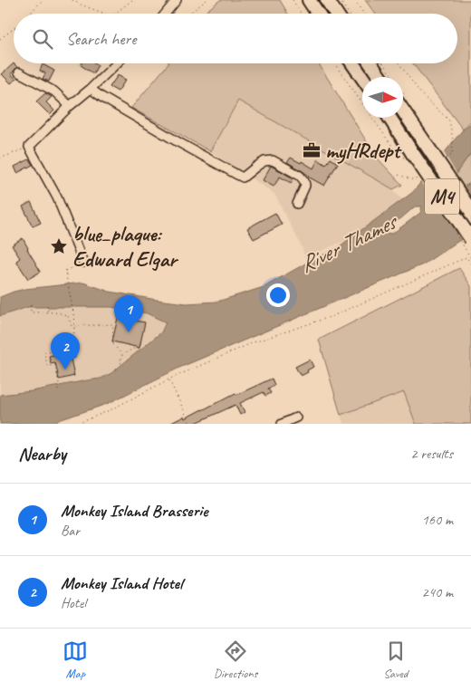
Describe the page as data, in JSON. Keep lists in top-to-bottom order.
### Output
{
  "streets": {
    "highway": ["M4"]
  },
  "water": ["River Thames"],
  "places": {
    "office": ["myHRdept"],
    "place": ["blue_plaque: Edward Elgar"]
  },
  "north": "right",
  "page": {
    "search": "Search here",
    "pins": ["1", "2"],
    "heading": ["Nearby", "2 results"],
    "list": [
      {
        "mark": "1",
        "name": "Monkey Island Brasserie",
        "note": "Bar",
        "value": "160 m"
      },
      {
        "mark": "2",
        "name": "Monkey Island Hotel",
        "note": "Hotel",
        "value": "240 m"
      }
    ],
    "nav": ["Map", "Directions", "Saved"]
  }
}
